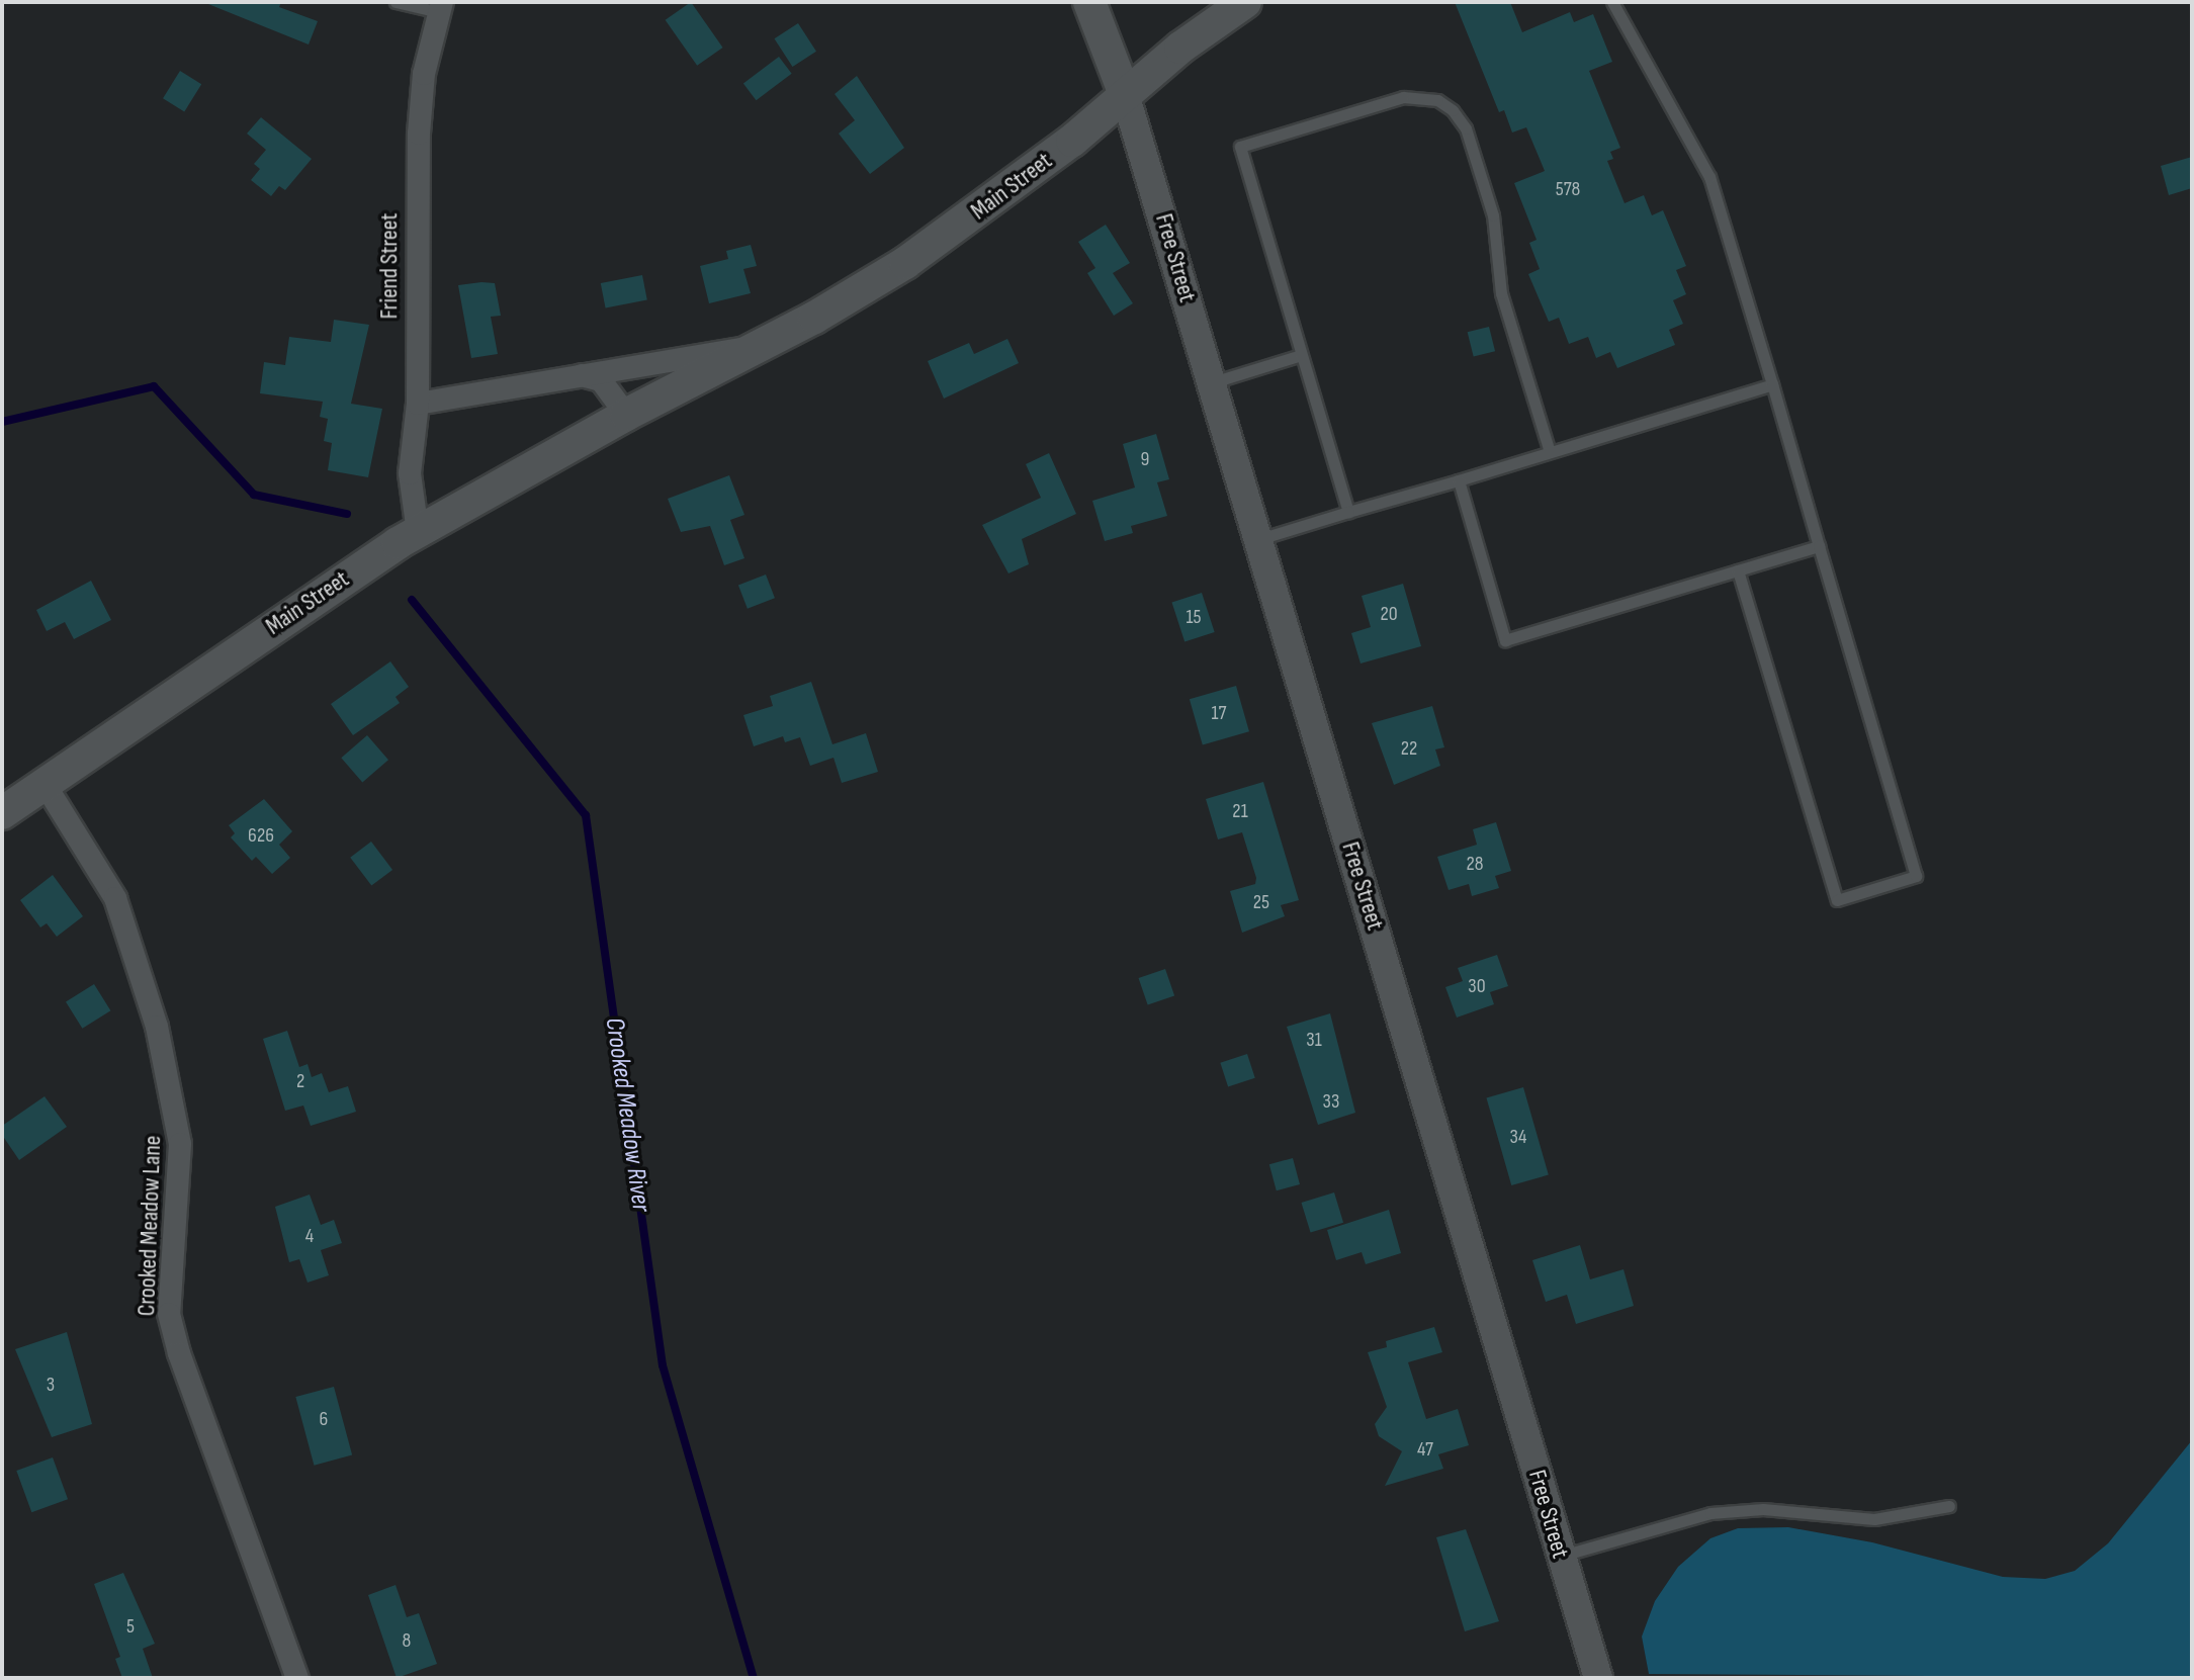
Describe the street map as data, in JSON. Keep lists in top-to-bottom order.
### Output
{
  "streets": {
    "main road": ["Main Street"],
    "street": ["Free Street", "Friend Street", "Crooked Meadow Lane"]
  },
  "crossings": [
    ["Main Street", "Free Street"],
    ["Main Street", "Friend Street"],
    ["Main Street", "Crooked Meadow Lane"]
  ],
  "water": ["Crooked Meadow River"],
  "house_numbers": [
    "578",
    "9",
    "20",
    "15",
    "17",
    "22",
    "21",
    "626",
    "28",
    "25",
    "30",
    "31",
    "2",
    "33",
    "34",
    "4",
    "3",
    "6",
    "47",
    "5",
    "8"
  ]
}
